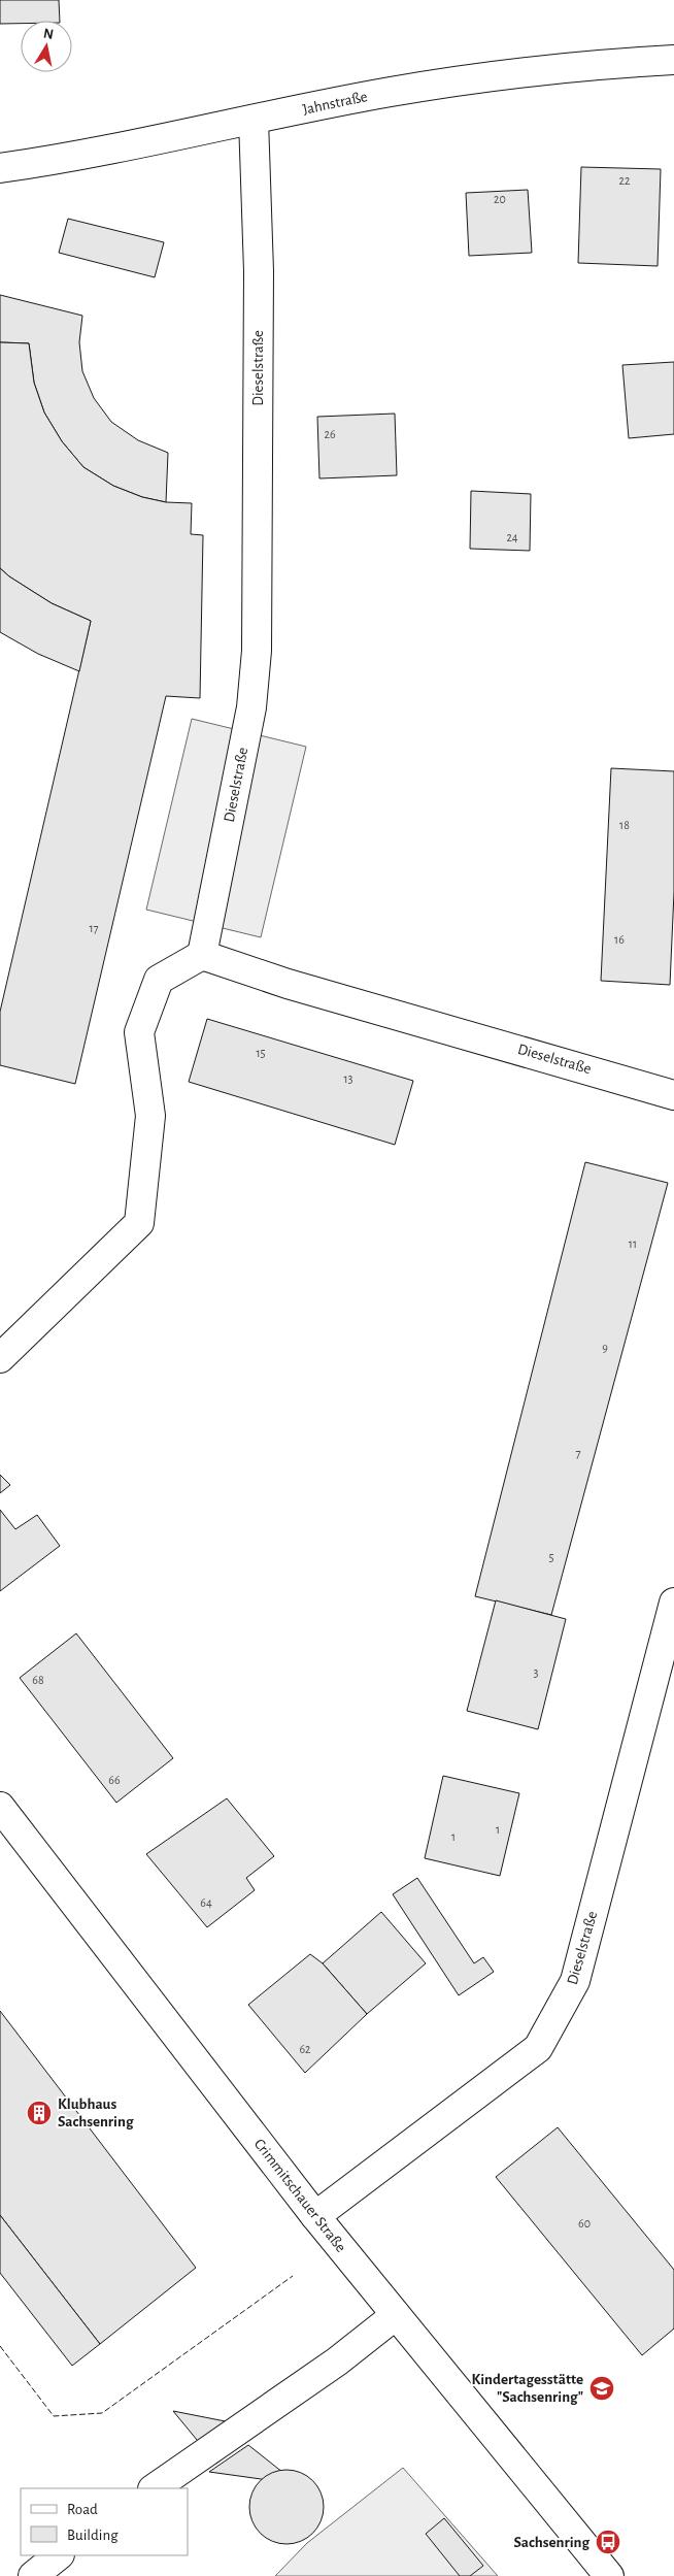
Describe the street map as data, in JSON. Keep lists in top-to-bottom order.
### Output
{
  "streets": {
    "street": ["Jahnstraße", "Dieselstraße", "Crimmitschauer Straße"]
  },
  "crossings": [
    ["Jahnstraße", "Dieselstraße"],
    ["Dieselstraße", "Crimmitschauer Straße"]
  ],
  "places": {
    "building": ["Klubhaus Sachsenring"],
    "school or university": ["Kindertagesstätte \"Sachsenring\""],
    "bus stop": ["Sachsenring"]
  },
  "house_numbers": [
    "22",
    "20",
    "26",
    "24",
    "18",
    "17",
    "16",
    "15",
    "13",
    "11",
    "9",
    "7",
    "5",
    "3",
    "68",
    "66",
    "1",
    "1",
    "64",
    "62",
    "60"
  ],
  "legend": ["Road", "Building"],
  "north": "top"
}
